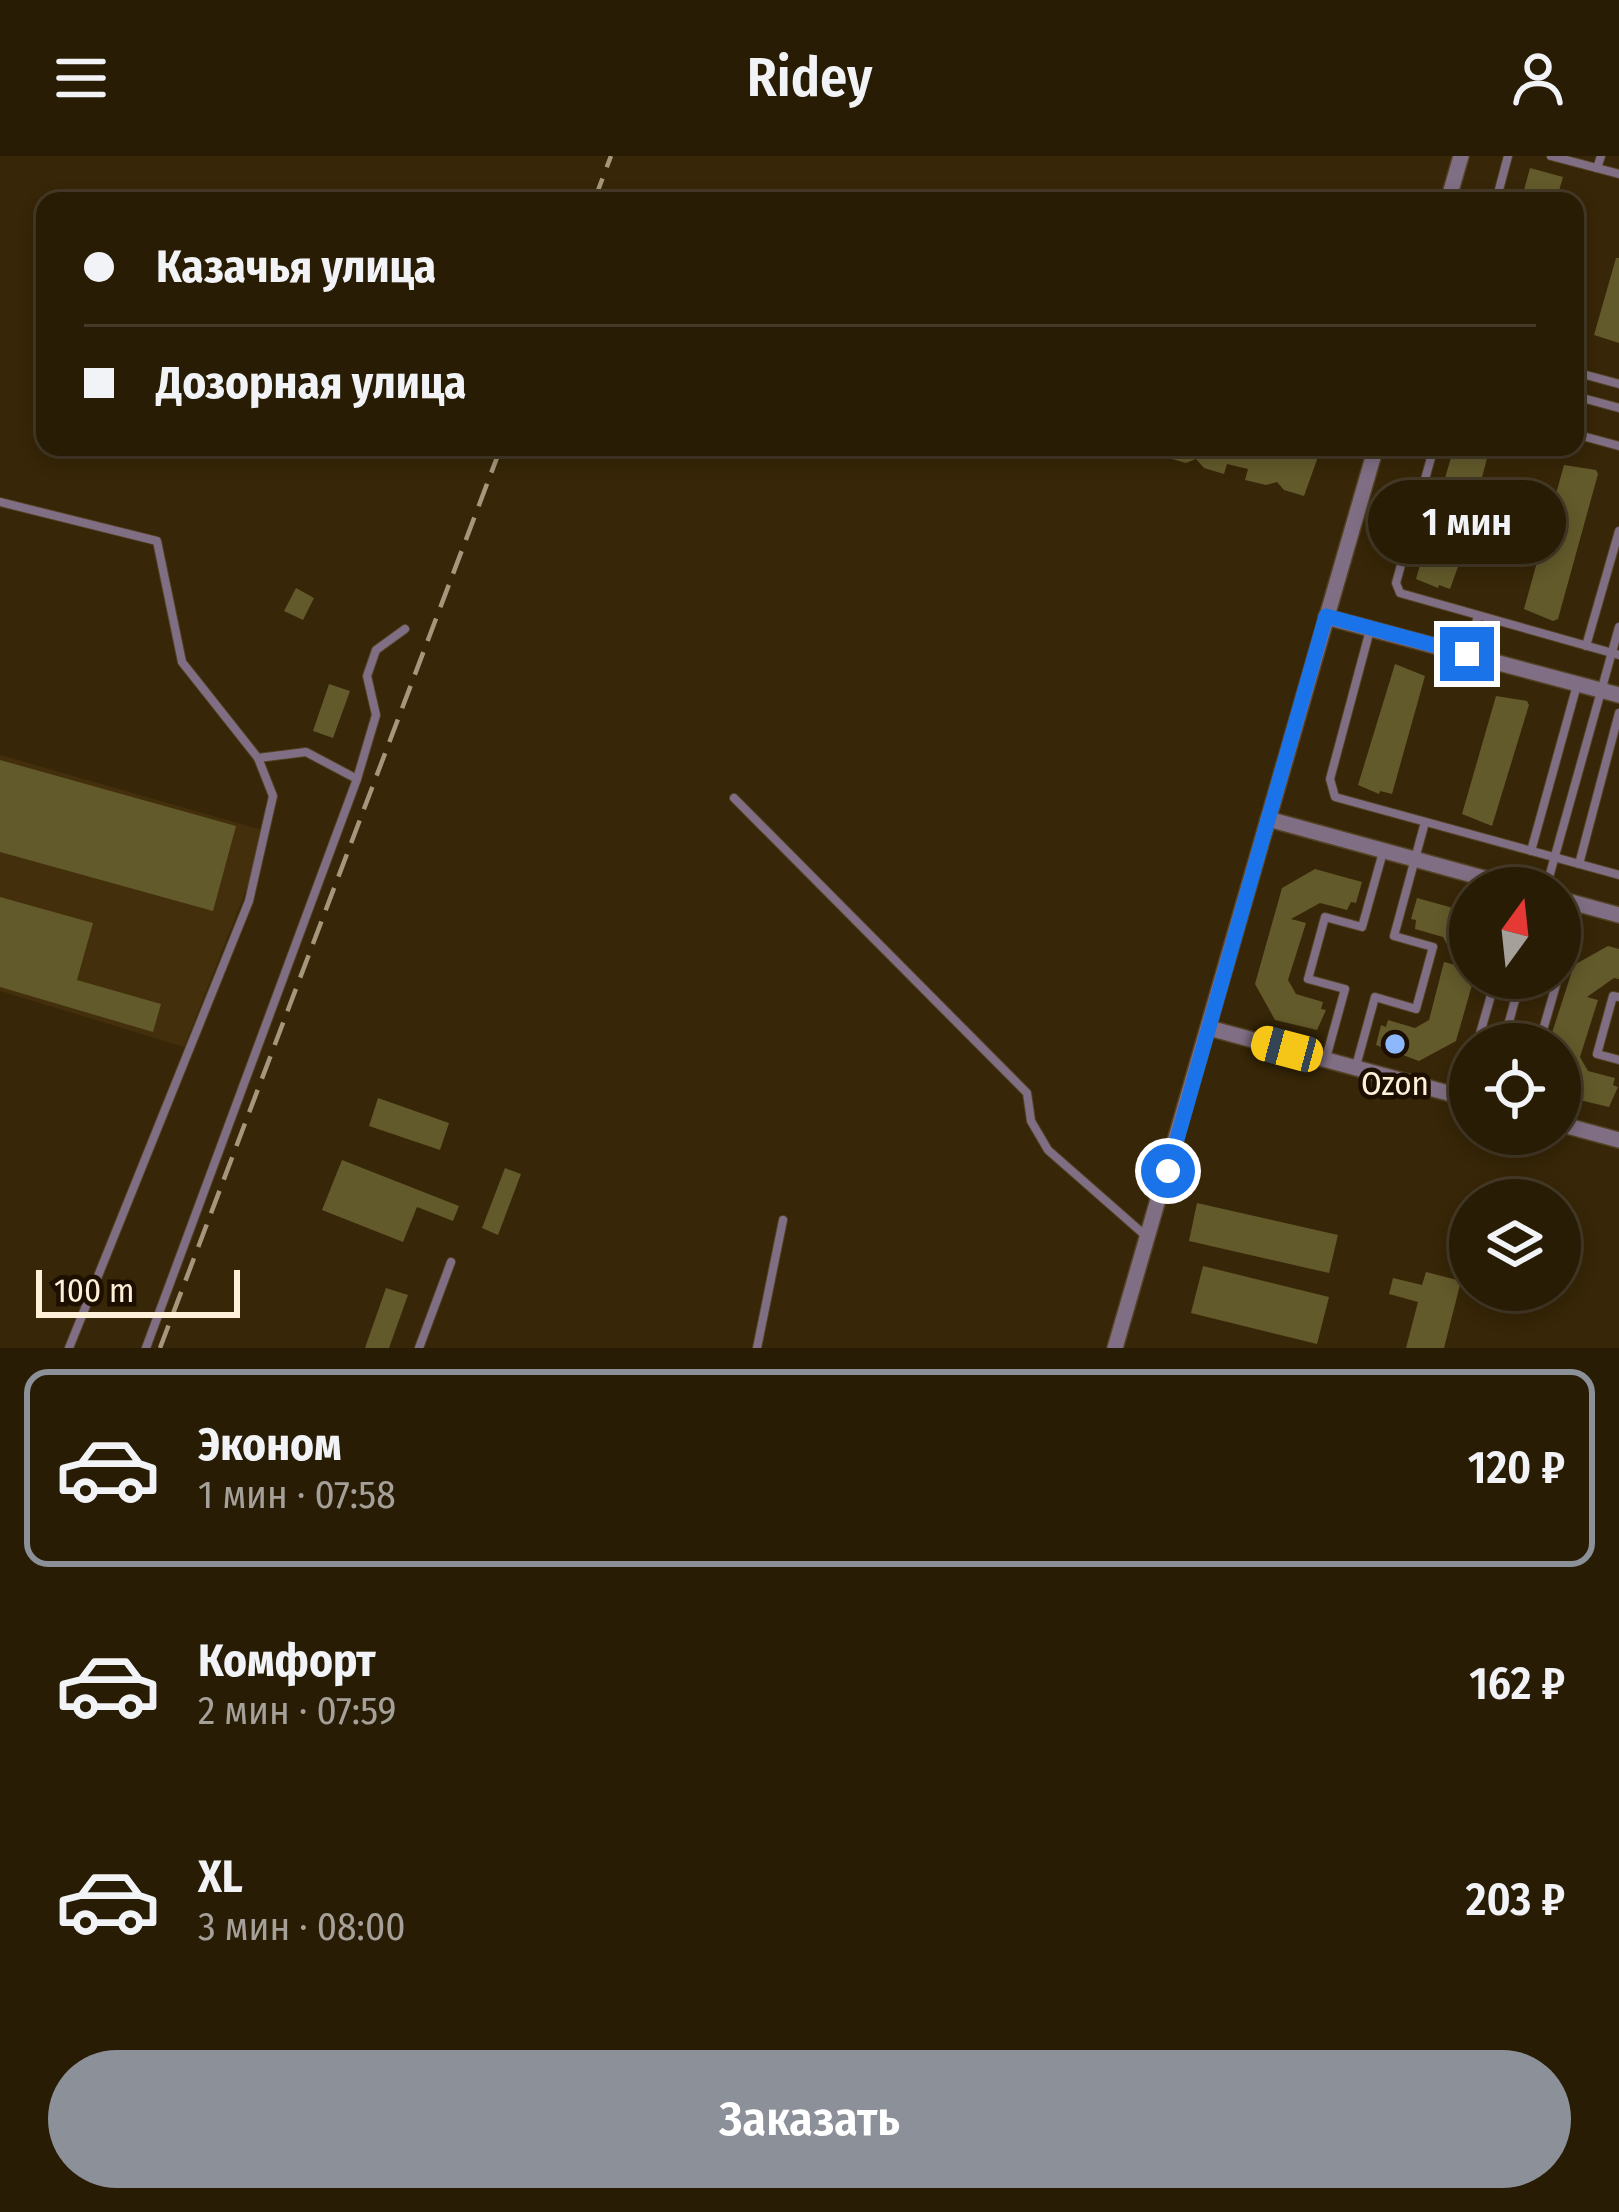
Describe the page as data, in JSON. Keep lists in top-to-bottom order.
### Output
{
  "places": ["Ozon"],
  "scale_bar": "100 m",
  "north": "top",
  "page": {
    "header": "Ridey",
    "banner": ["Казачья улица", "Дозорная улица"],
    "bubble": "1 мин",
    "scale": "100 m",
    "list": [
      {
        "name": "Эконом",
        "note": "1 мин · 07:58",
        "value": "120 ₽"
      },
      {
        "name": "Комфорт",
        "note": "2 мин · 07:59",
        "value": "162 ₽"
      },
      {
        "name": "XL",
        "note": "3 мин · 08:00",
        "value": "203 ₽"
      }
    ],
    "buttons": "Заказать"
  }
}
